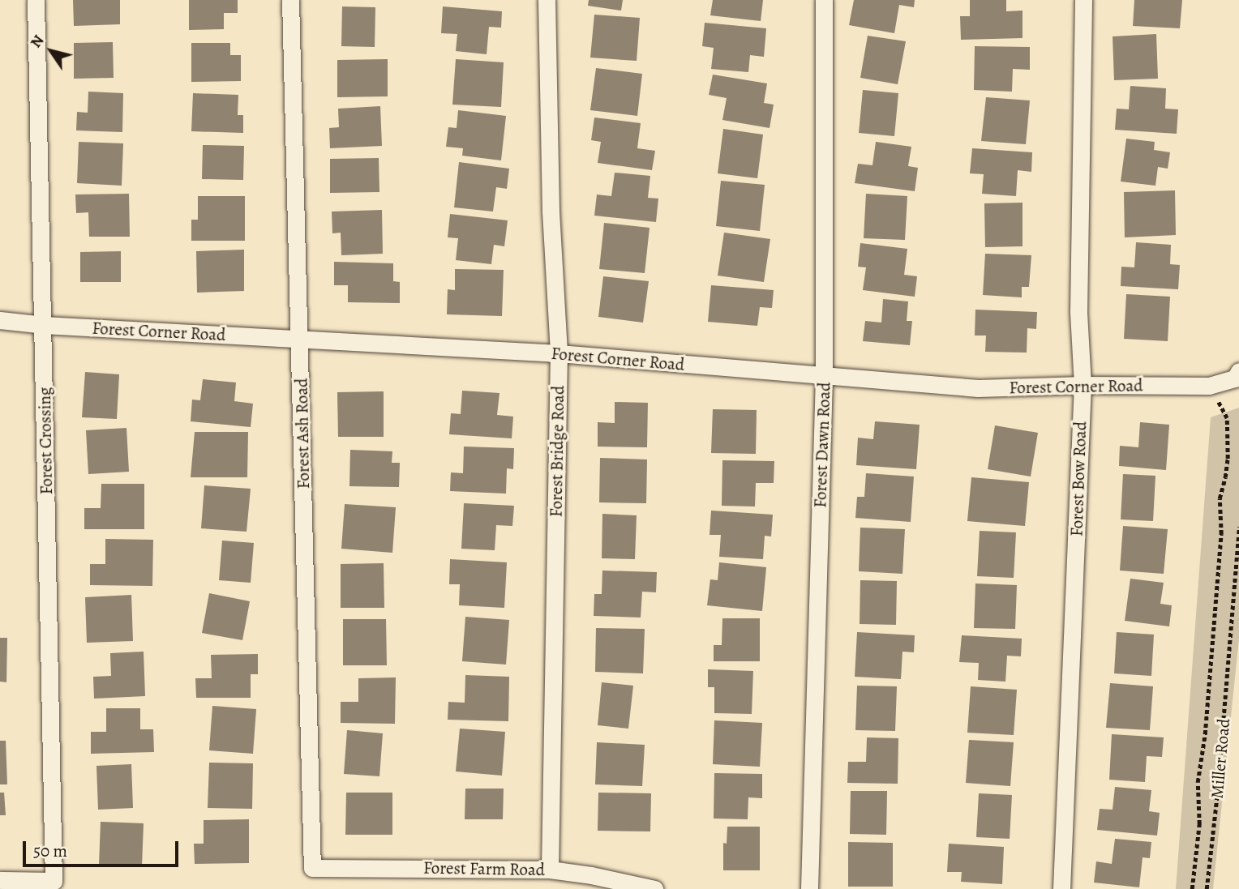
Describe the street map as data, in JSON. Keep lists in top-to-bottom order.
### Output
{
  "streets": {
    "street": [
      "Forest Corner Road",
      "Forest Ash Road",
      "Forest Crossing",
      "Forest Dawn Road",
      "Forest Bridge Road",
      "Forest Bow Road",
      "Forest Farm Road"
    ],
    "path": ["Miller Road"]
  },
  "crossings": [
    ["Forest Corner Road", "Forest Ash Road"],
    ["Forest Corner Road", "Forest Crossing"],
    ["Forest Corner Road", "Forest Dawn Road"],
    ["Forest Corner Road", "Forest Bridge Road"],
    ["Forest Corner Road", "Forest Bow Road"],
    ["Forest Ash Road", "Forest Farm Road"],
    ["Forest Bridge Road", "Forest Farm Road"]
  ],
  "scale_bar": "50 m",
  "north": "top left"
}
